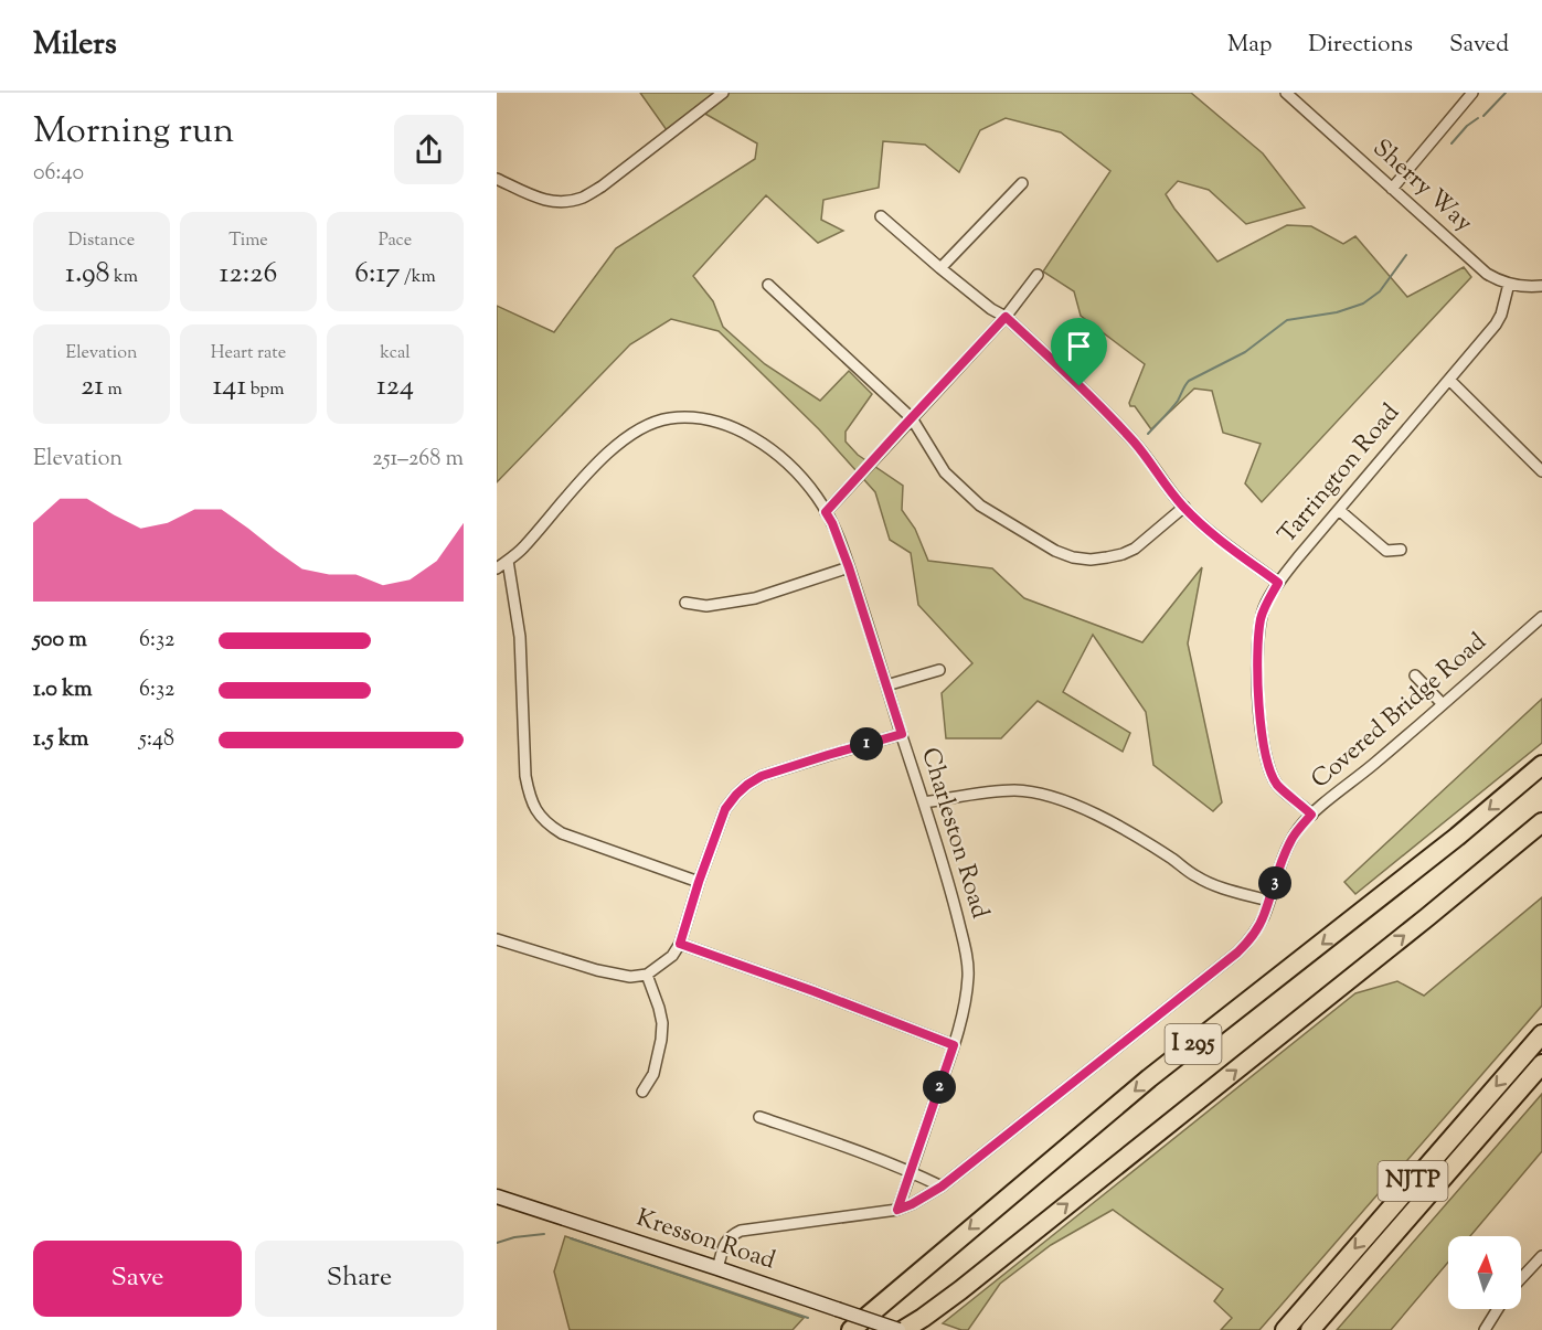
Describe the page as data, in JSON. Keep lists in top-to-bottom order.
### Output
{
  "streets": {
    "highway": ["I 295", "NJTP"],
    "street": [
      "Sherry Way",
      "Tarrington Road",
      "Covered Bridge Road",
      "Charleston Road",
      "Kresson Road"
    ]
  },
  "crossings": [
    ["Sherry Way", "Tarrington Road"],
    ["Tarrington Road", "Covered Bridge Road"],
    ["Covered Bridge Road", "Charleston Road"],
    ["Covered Bridge Road", "Kresson Road"],
    ["I 295", "Kresson Road"]
  ],
  "north": "top",
  "page": {
    "header": "Milers",
    "nav": ["Map", "Directions", "Saved"],
    "heading": ["Morning run", "06:40"],
    "stats": [
      ["Distance", "1.98 km"],
      ["Time", "12:26"],
      ["Pace", "6:17 /km"],
      ["Elevation", "21 m"],
      ["Heart rate", "141 bpm"],
      ["kcal", "124"]
    ],
    "chart": ["Elevation", "251–268 m"],
    "list": [
      {
        "name": "500 m",
        "note": "6:32"
      },
      {
        "name": "1.0 km",
        "note": "6:32"
      },
      {
        "name": "1.5 km",
        "note": "5:48"
      }
    ],
    "pins": ["1", "3", "2"],
    "buttons": ["Save", "Share"]
  }
}
